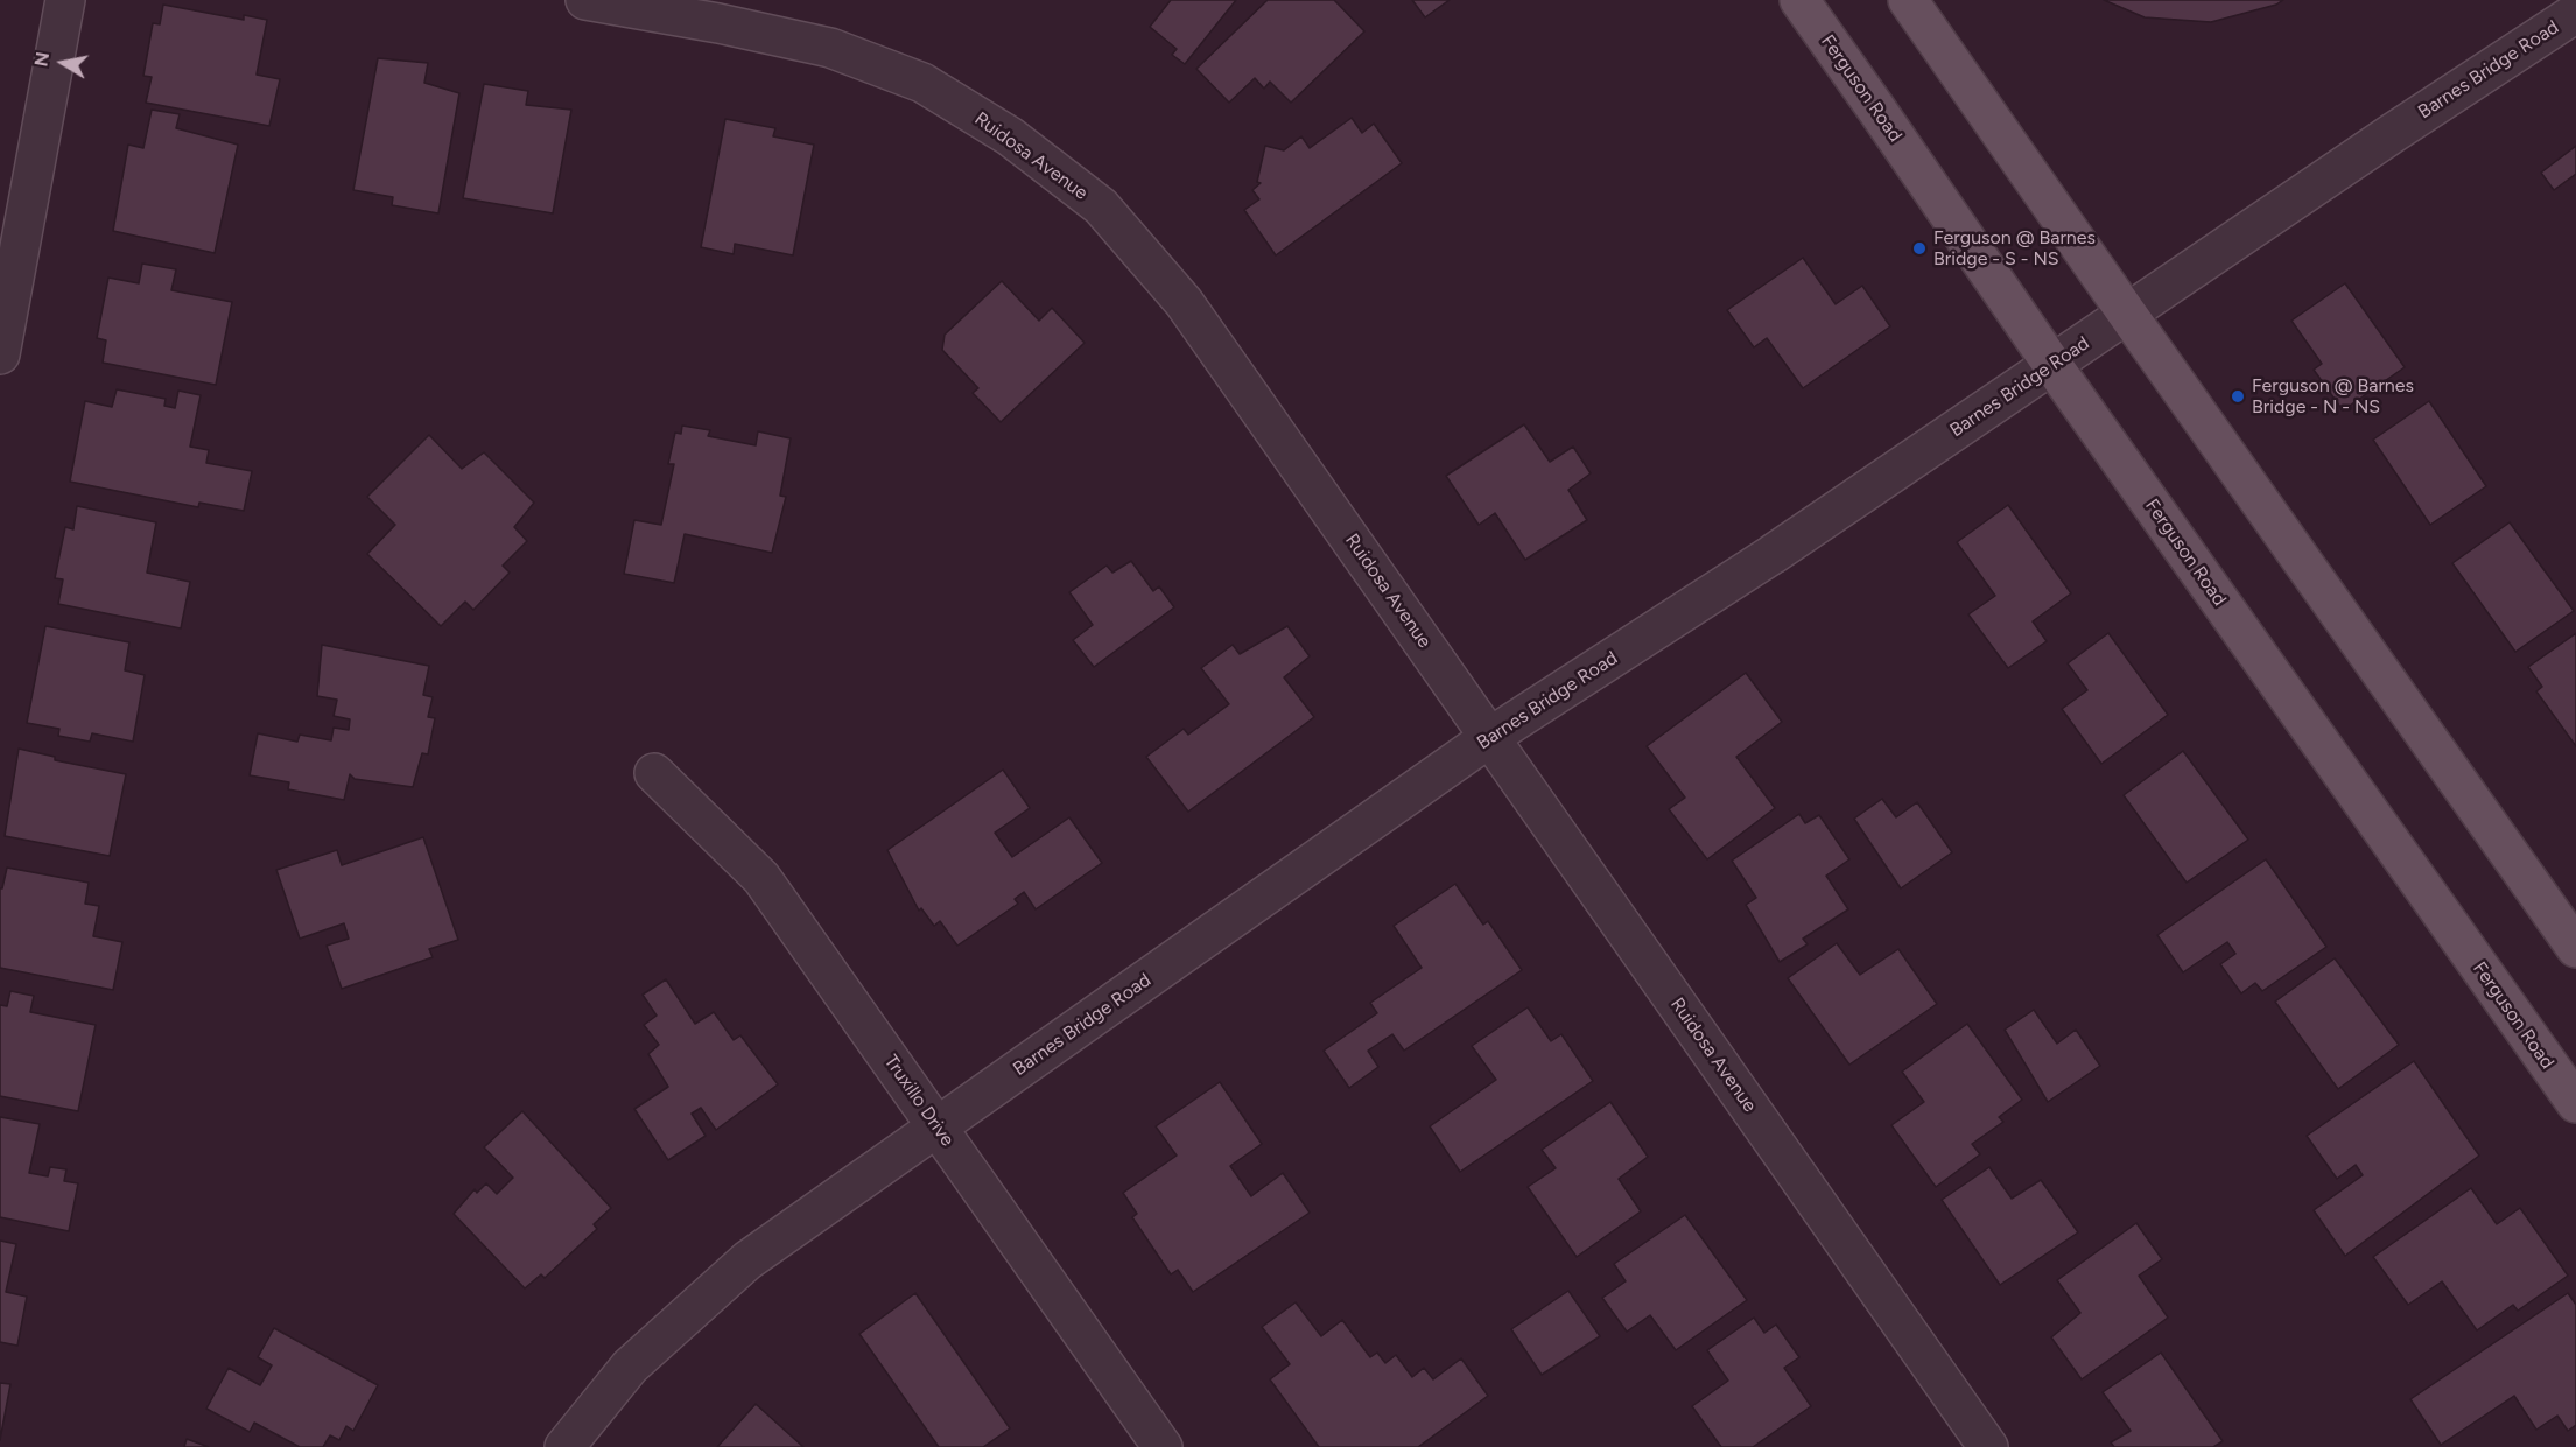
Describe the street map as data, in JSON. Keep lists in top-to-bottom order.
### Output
{
  "streets": {
    "main road": ["Ferguson Road"],
    "street": ["Barnes Bridge Road", "Ruidosa Avenue", "Truxillo Drive"]
  },
  "crossings": [
    ["Barnes Bridge Road", "Ferguson Road"],
    ["Barnes Bridge Road", "Ruidosa Avenue"],
    ["Barnes Bridge Road", "Truxillo Drive"]
  ],
  "places": ["Ferguson @ Barnes Bridge - S - NS", "Ferguson @ Barnes Bridge - N - NS"],
  "north": "left"
}
